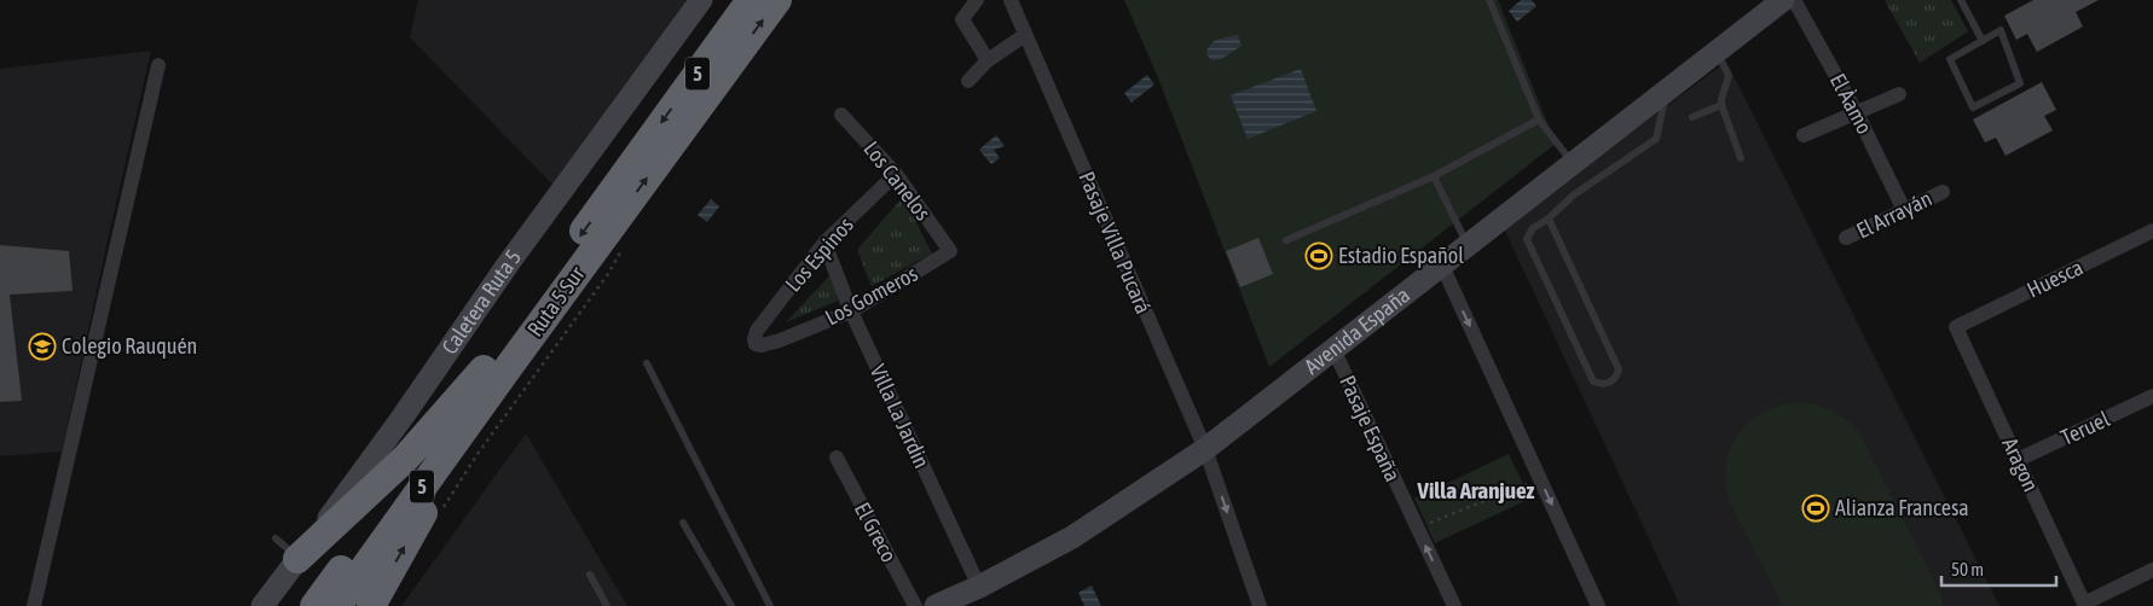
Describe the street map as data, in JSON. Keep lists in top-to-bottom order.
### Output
{
  "streets": {
    "highway": ["5", "Ruta 5 Sur"],
    "main road": ["Caletera Ruta 5", "Avenida España"],
    "street": [
      "El Àamo",
      "Los Canelos",
      "El Arrayán",
      "Pasaje Villa Pucará",
      "Los Espinos",
      "Huesca",
      "Los Gomeros",
      "Villa La Jardin",
      "Pasaje España",
      "Teruel",
      "Aragon",
      "El Greco"
    ]
  },
  "crossings": [
    ["El Àamo", "El Arrayán"],
    ["Los Canelos", "Los Espinos"],
    ["Los Canelos", "Los Gomeros"],
    ["Pasaje Villa Pucará", "Avenida España"],
    ["Los Espinos", "Los Gomeros"],
    ["Los Espinos", "Villa La Jardin"],
    ["Huesca", "Aragon"],
    ["Los Gomeros", "Villa La Jardin"],
    ["Avenida España", "Villa La Jardin"],
    ["Avenida España", "Pasaje España"],
    ["Teruel", "Aragon"]
  ],
  "districts": ["Villa Aranjuez"],
  "places": {
    "sports": ["Estadio Español", "Alianza Francesa"],
    "school or university": ["Colegio Rauquén"]
  },
  "scale_bar": "50 m"
}
